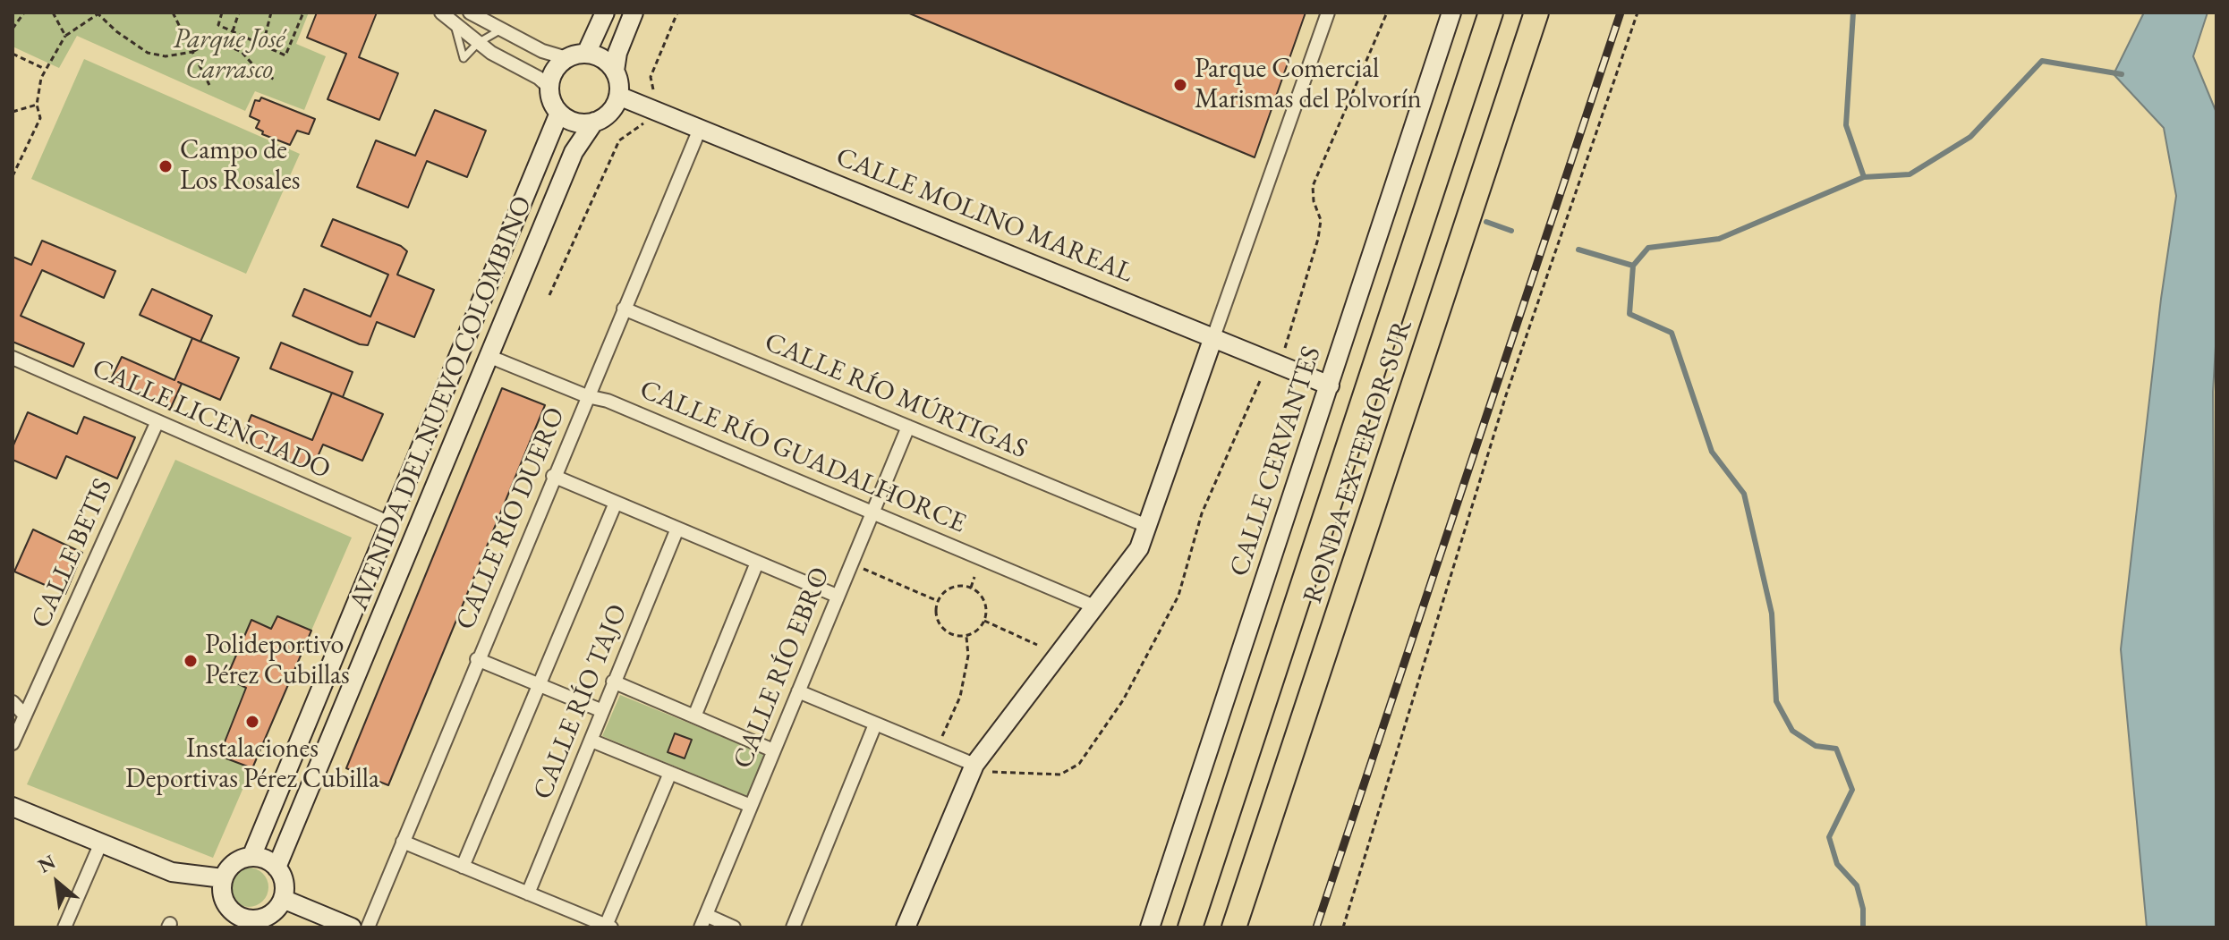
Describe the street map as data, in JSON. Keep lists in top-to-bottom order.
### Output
{
  "streets": {
    "highway": ["RONDA EXTERIOR SUR"],
    "street": [
      "CALLE MOLINO MAREAL",
      "CALLE RÍO MÚRTIGAS",
      "AVENIDA DEL NUEVO COLOMBINO",
      "CALLE LICENCIADO",
      "CALLE RÍO GUADALHORCE",
      "CALLE CERVANTES",
      "CALLE RÍO DUERO",
      "CALLE BETIS",
      "CALLE RÍO EBRO",
      "CALLE RÍO TAJO"
    ]
  },
  "crossings": [
    ["CALLE MOLINO MAREAL", "AVENIDA DEL NUEVO COLOMBINO"],
    ["CALLE MOLINO MAREAL", "CALLE CERVANTES"],
    ["CALLE MOLINO MAREAL", "CALLE RÍO DUERO"],
    ["CALLE RÍO MÚRTIGAS", "CALLE RÍO DUERO"],
    ["CALLE RÍO MÚRTIGAS", "CALLE RÍO EBRO"],
    ["AVENIDA DEL NUEVO COLOMBINO", "CALLE LICENCIADO"],
    ["AVENIDA DEL NUEVO COLOMBINO", "CALLE RÍO GUADALHORCE"],
    ["CALLE LICENCIADO", "CALLE BETIS"],
    ["CALLE RÍO GUADALHORCE", "CALLE RÍO DUERO"],
    ["CALLE RÍO GUADALHORCE", "CALLE RÍO EBRO"]
  ],
  "parks": ["Parque José Carrasco"],
  "places": [
    "Parque Comercial Marismas del Polvorín",
    "Campo de Los Rosales",
    "Polideportivo Pérez Cubillas",
    "Instalaciones Deportivas Pérez Cubilla"
  ],
  "north": "top left"
}
